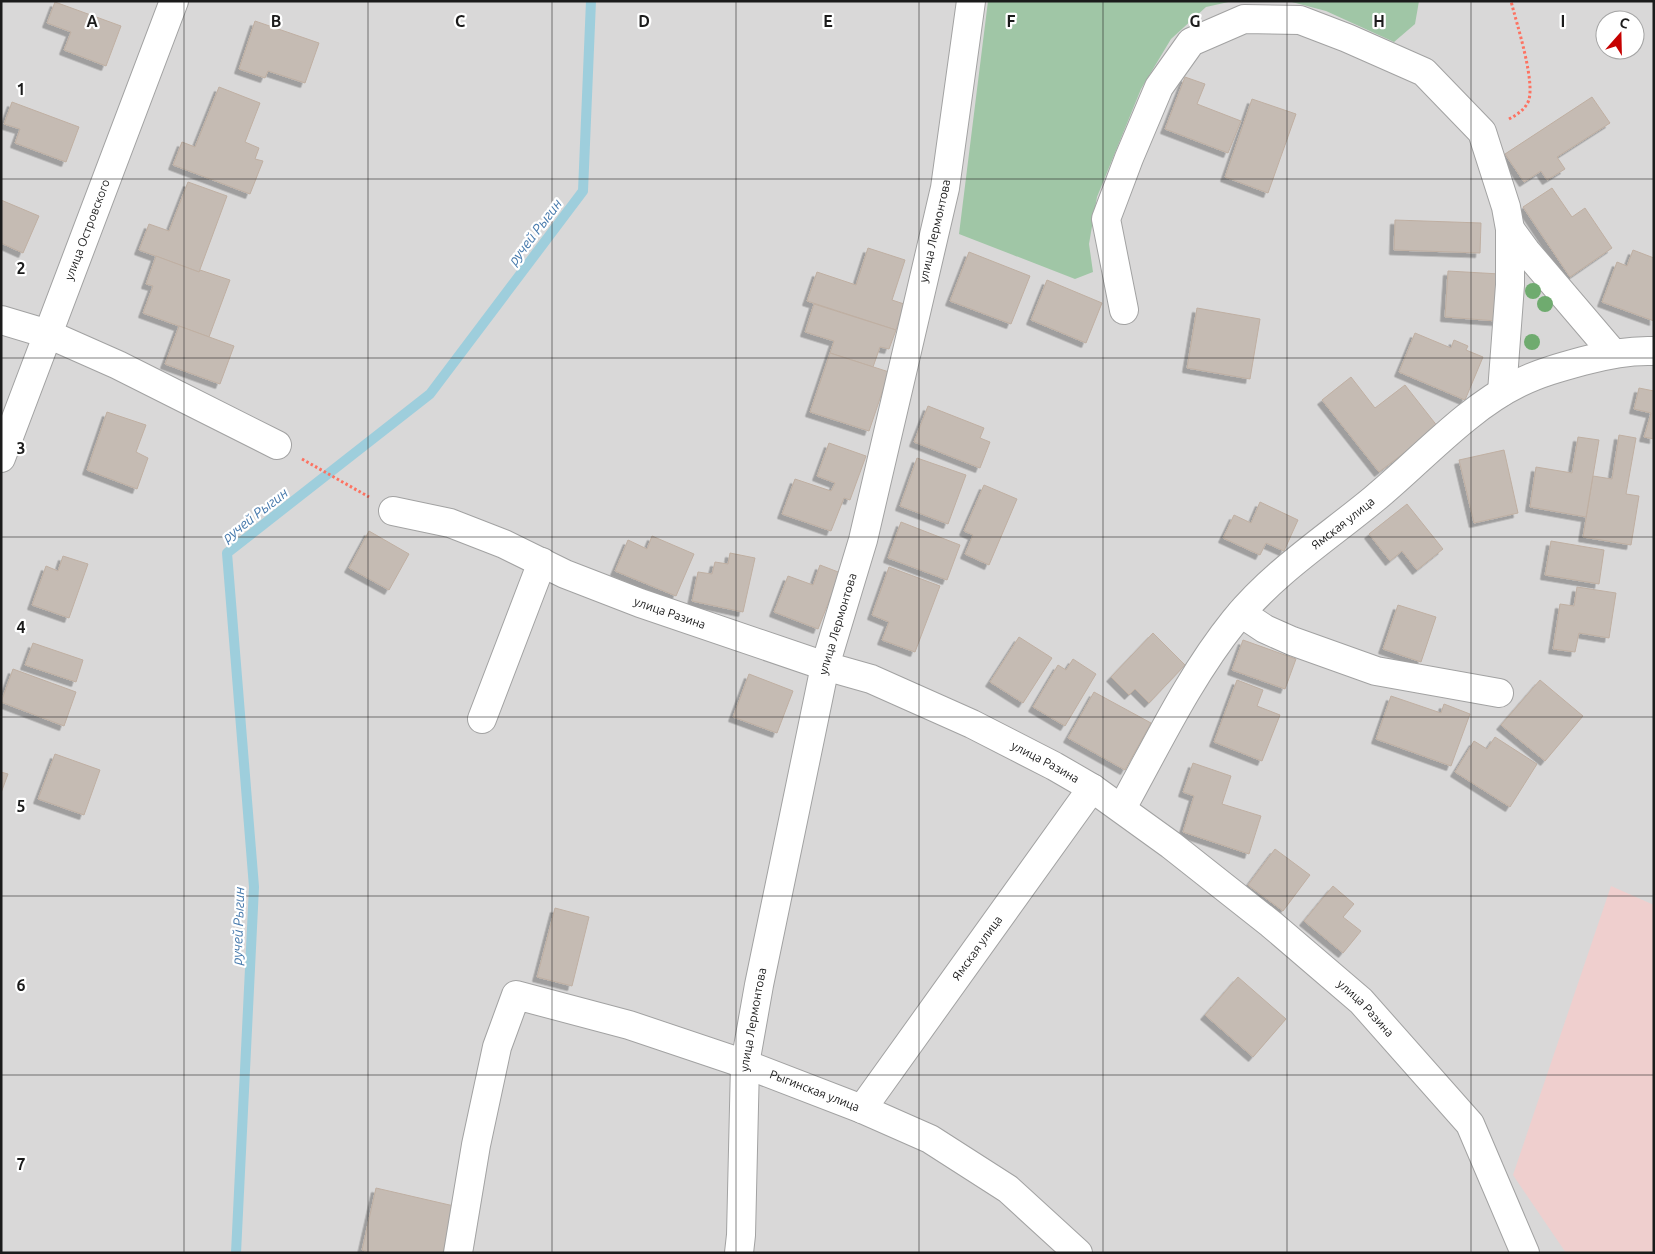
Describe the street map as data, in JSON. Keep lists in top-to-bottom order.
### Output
{
  "streets": {
    "street": [
      "улица Островского",
      "улица Лермонтова",
      "Ямская улица",
      "улица Разина",
      "Рыгинская улица"
    ]
  },
  "crossings": [
    ["улица Лермонтова", "улица Разина"],
    ["улица Лермонтова", "Рыгинская улица"],
    ["Ямская улица", "улица Разина"],
    ["Ямская улица", "Рыгинская улица"]
  ],
  "water": ["ручей Рыгин"],
  "north": "top",
  "grid": {
    "columns": [
      "A",
      "B",
      "C",
      "D",
      "E",
      "F",
      "G",
      "H",
      "I"
    ],
    "rows": [
      "1",
      "2",
      "3",
      "4",
      "5",
      "6",
      "7"
    ]
  }
}
